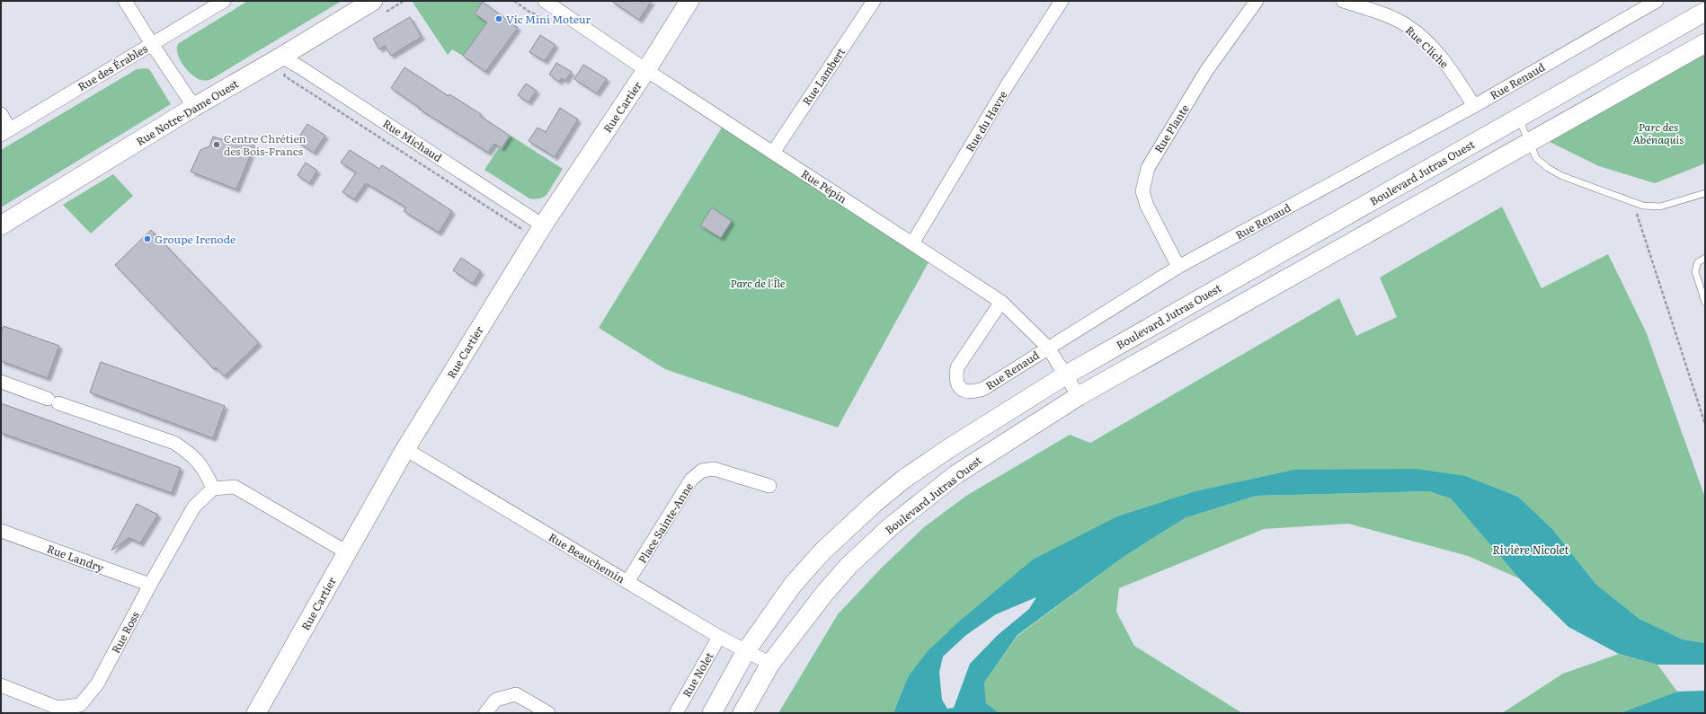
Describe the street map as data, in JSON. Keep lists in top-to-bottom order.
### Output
{
  "streets": {
    "main road": ["Rue Cartier", "Rue Notre-Dame Ouest", "Boulevard Jutras Ouest"],
    "street": [
      "Rue Cliche",
      "Rue des Érables",
      "Rue Lambert",
      "Rue Renaud",
      "Rue du Havre",
      "Rue Plante",
      "Rue Michaud",
      "Rue Pépin",
      "Place Sainte-Anne",
      "Rue Landry",
      "Rue Beauchemin",
      "Rue Ross",
      "Rue Nolet"
    ]
  },
  "crossings": [
    ["Rue Cliche", "Rue Renaud"],
    ["Rue Lambert", "Rue Pépin"],
    ["Rue Renaud", "Rue Plante"],
    ["Rue Renaud", "Rue Pépin"],
    ["Rue Cartier", "Rue Michaud"],
    ["Rue Cartier", "Rue Pépin"],
    ["Rue Cartier", "Rue Beauchemin"],
    ["Rue Notre-Dame Ouest", "Rue Michaud"],
    ["Rue du Havre", "Rue Pépin"],
    ["Boulevard Jutras Ouest", "Rue Pépin"],
    ["Boulevard Jutras Ouest", "Rue Beauchemin"],
    ["Place Sainte-Anne", "Rue Beauchemin"],
    ["Rue Landry", "Rue Ross"],
    ["Rue Beauchemin", "Rue Nolet"]
  ],
  "water": ["Rivière Nicolet"],
  "parks": ["Parc des Abénaquis", "Parc de l'Île"],
  "places": ["Vic Mini Moteur", "Centre Chrétien des Bois-Francs", "Groupe Irenode"]
}
